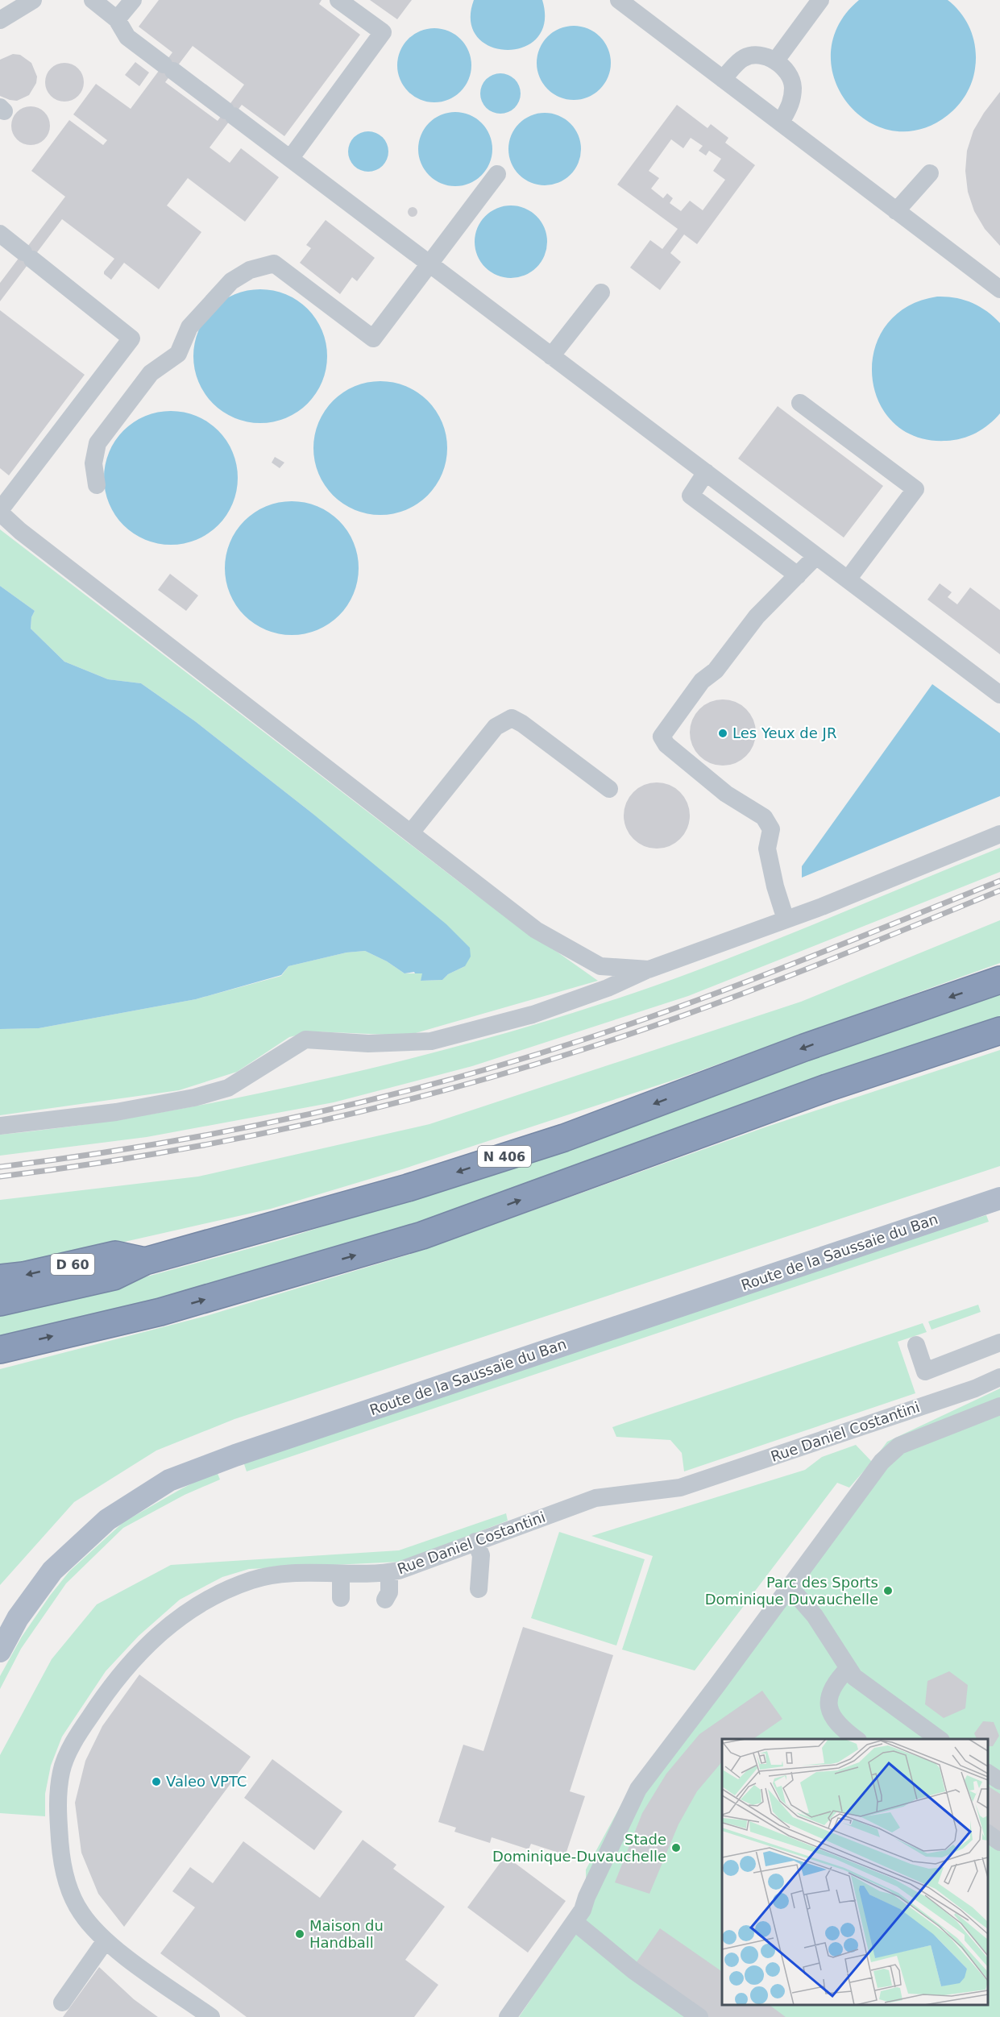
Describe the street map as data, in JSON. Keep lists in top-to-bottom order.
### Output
{
  "streets": {
    "highway": ["N 406", "D 60"],
    "main road": ["Route de la Saussaie du Ban"],
    "street": ["Rue Daniel Costantini"]
  },
  "crossings": [
    ["N 406", "D 60"]
  ],
  "places": [
    "Les Yeux de JR",
    "Parc des Sports Dominique Duvauchelle",
    "Valeo VPTC",
    "Stade Dominique-Duvauchelle",
    "Maison du Handball"
  ]
}
